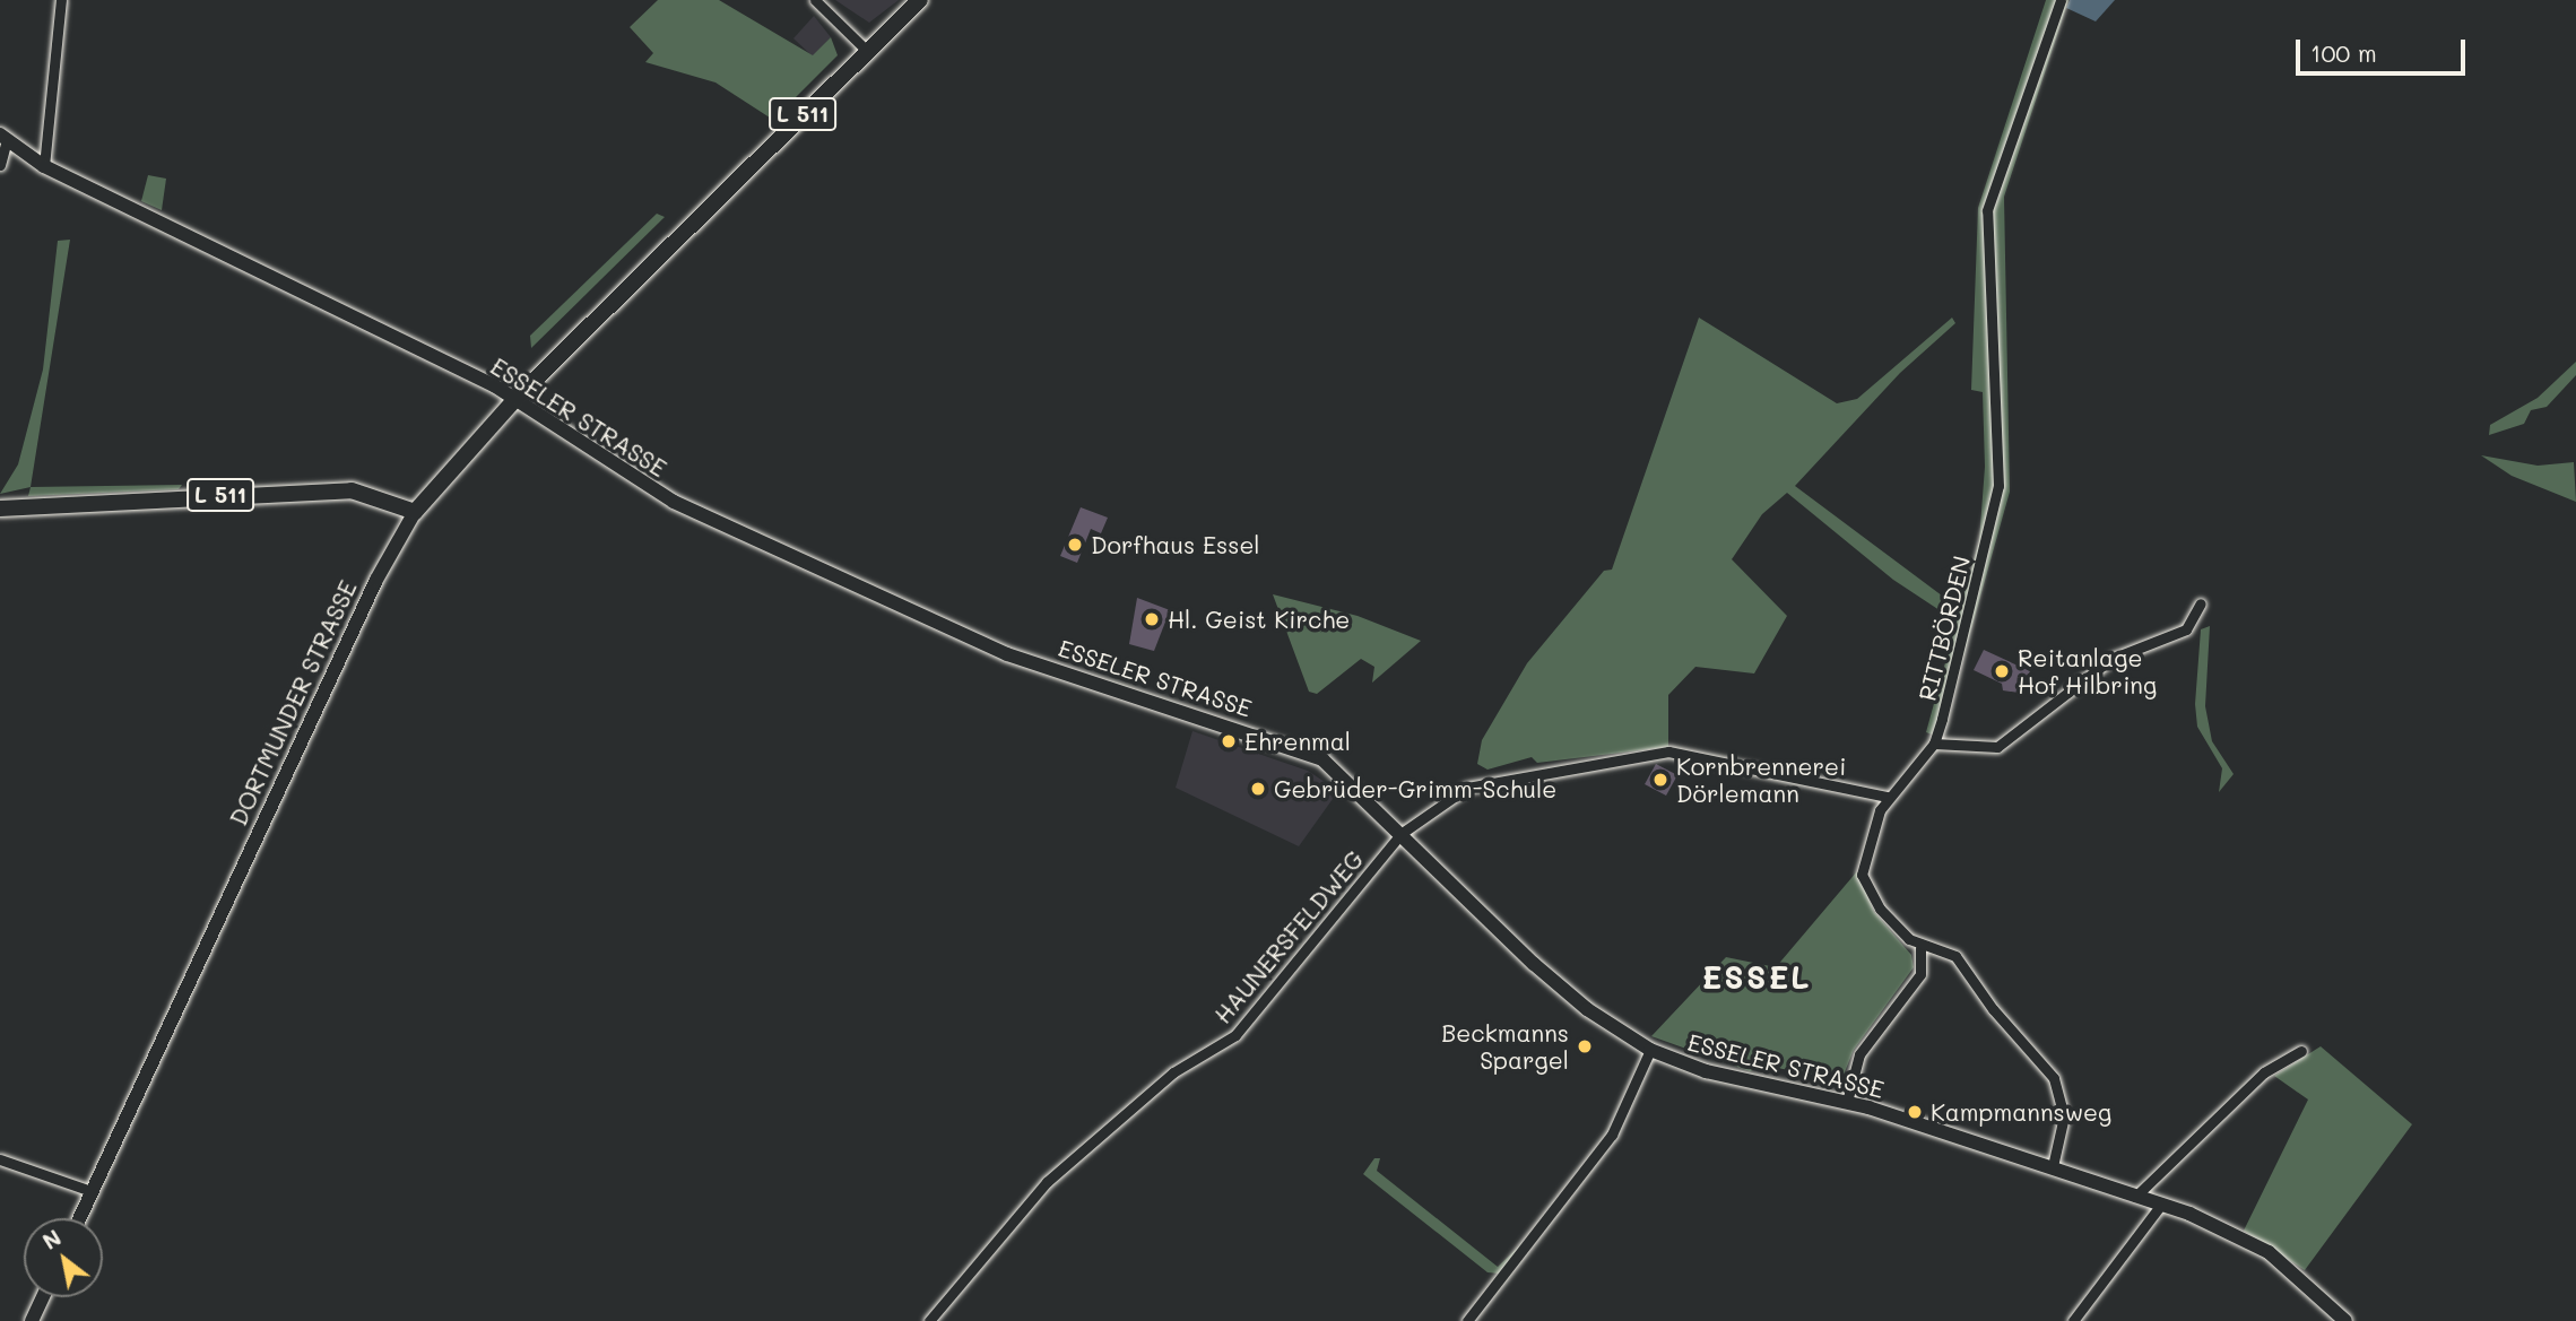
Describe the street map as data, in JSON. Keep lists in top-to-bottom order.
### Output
{
  "streets": {
    "main road": ["L 511", "ESSELER STRASSE", "DORTMUNDER STRASSE"],
    "street": ["RITTBÖRDEN", "HAUNERSFELDWEG"]
  },
  "crossings": [
    ["L 511", "DORTMUNDER STRASSE"],
    ["ESSELER STRASSE", "RITTBÖRDEN"],
    ["ESSELER STRASSE", "DORTMUNDER STRASSE"],
    ["ESSELER STRASSE", "HAUNERSFELDWEG"],
    ["RITTBÖRDEN", "HAUNERSFELDWEG"]
  ],
  "districts": ["ESSEL"],
  "places": [
    "Dorfhaus Essel",
    "Hl. Geist Kirche",
    "Reitanlage Hof Hilbring",
    "Ehrenmal",
    "Kornbrennerei Dörlemann",
    "Gebrüder-Grimm-Schule",
    "Beckmanns Spargel",
    "Kampmannsweg"
  ],
  "scale_bar": "100 m",
  "north": "top left"
}
